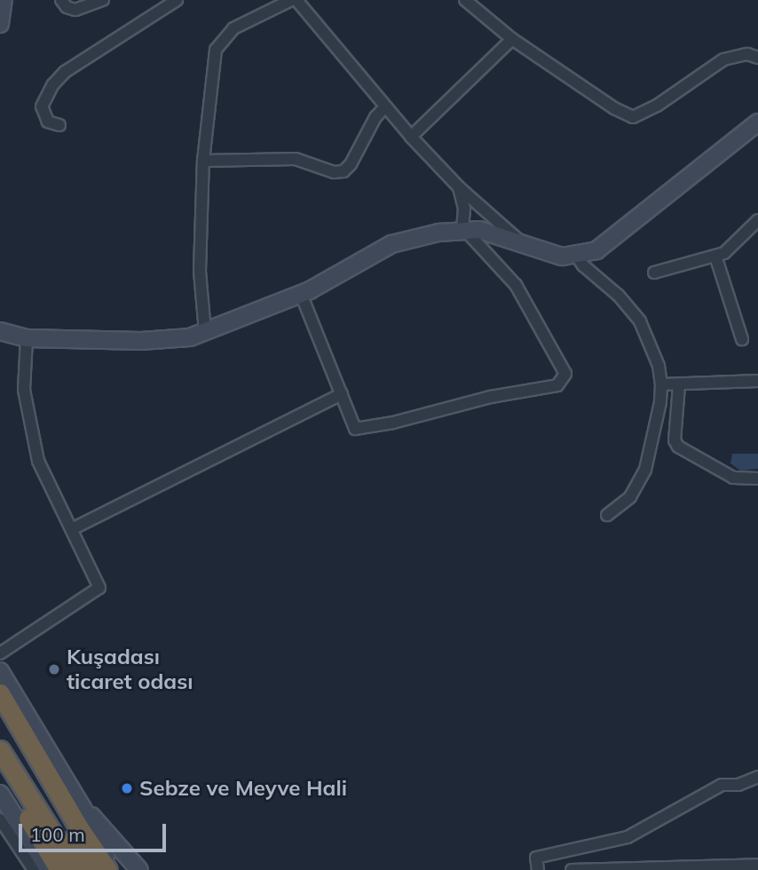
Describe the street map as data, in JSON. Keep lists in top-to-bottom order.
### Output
{
  "places": ["Kuşadası ticaret odası", "Sebze ve Meyve Hali"],
  "scale_bar": "100 m"
}
